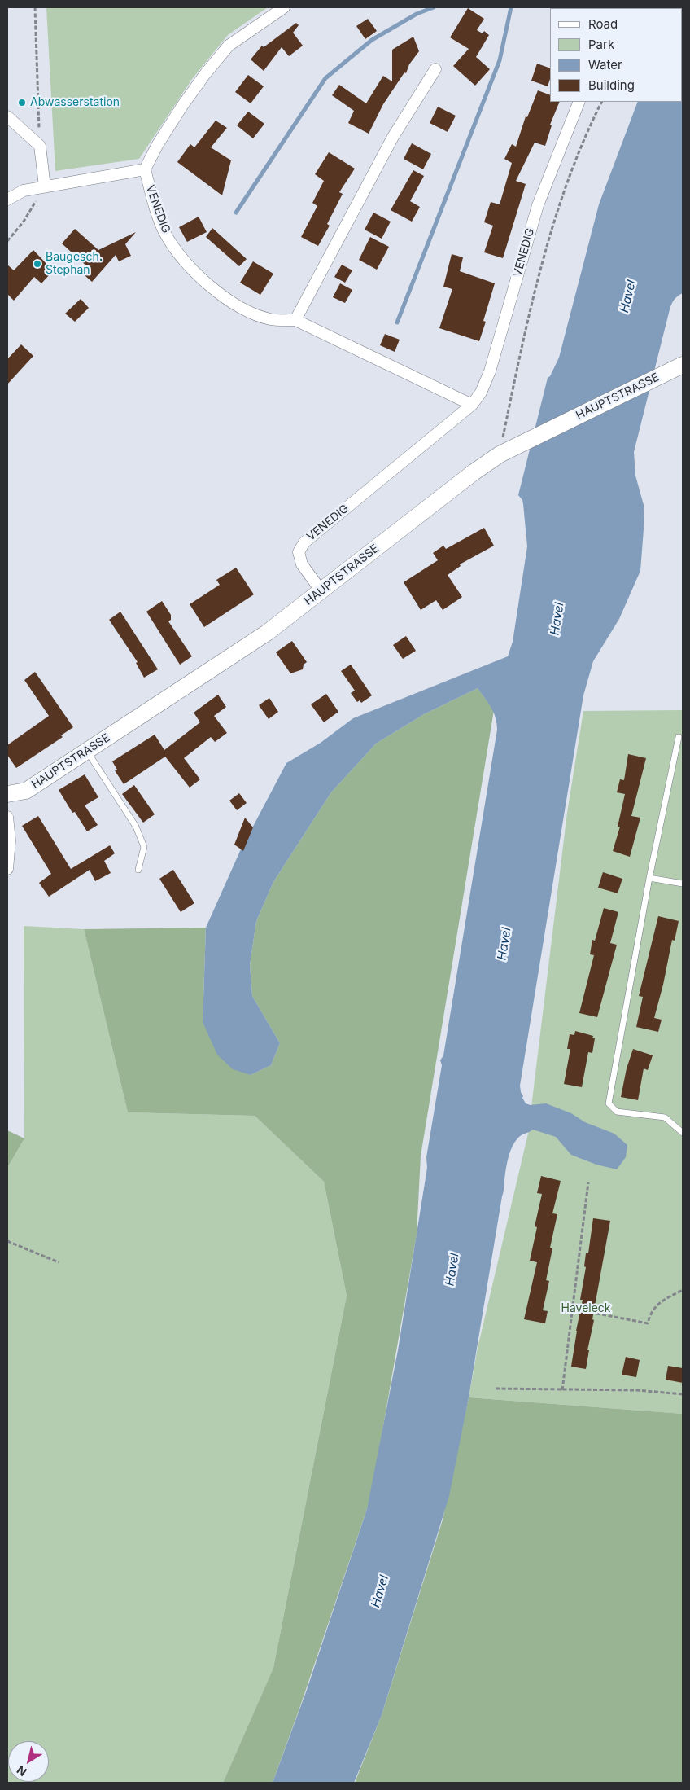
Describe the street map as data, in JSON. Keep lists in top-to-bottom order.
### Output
{
  "streets": {
    "main road": ["HAUPTSTRASSE"],
    "street": ["VENEDIG"]
  },
  "crossings": [
    ["VENEDIG", "HAUPTSTRASSE"]
  ],
  "water": ["Havel"],
  "parks": ["Haveleck"],
  "places": ["Abwasserstation", "Baugesch. Stephan"],
  "legend": [
    "Road",
    "Park",
    "Water",
    "Building"
  ],
  "north": "bottom left"
}
